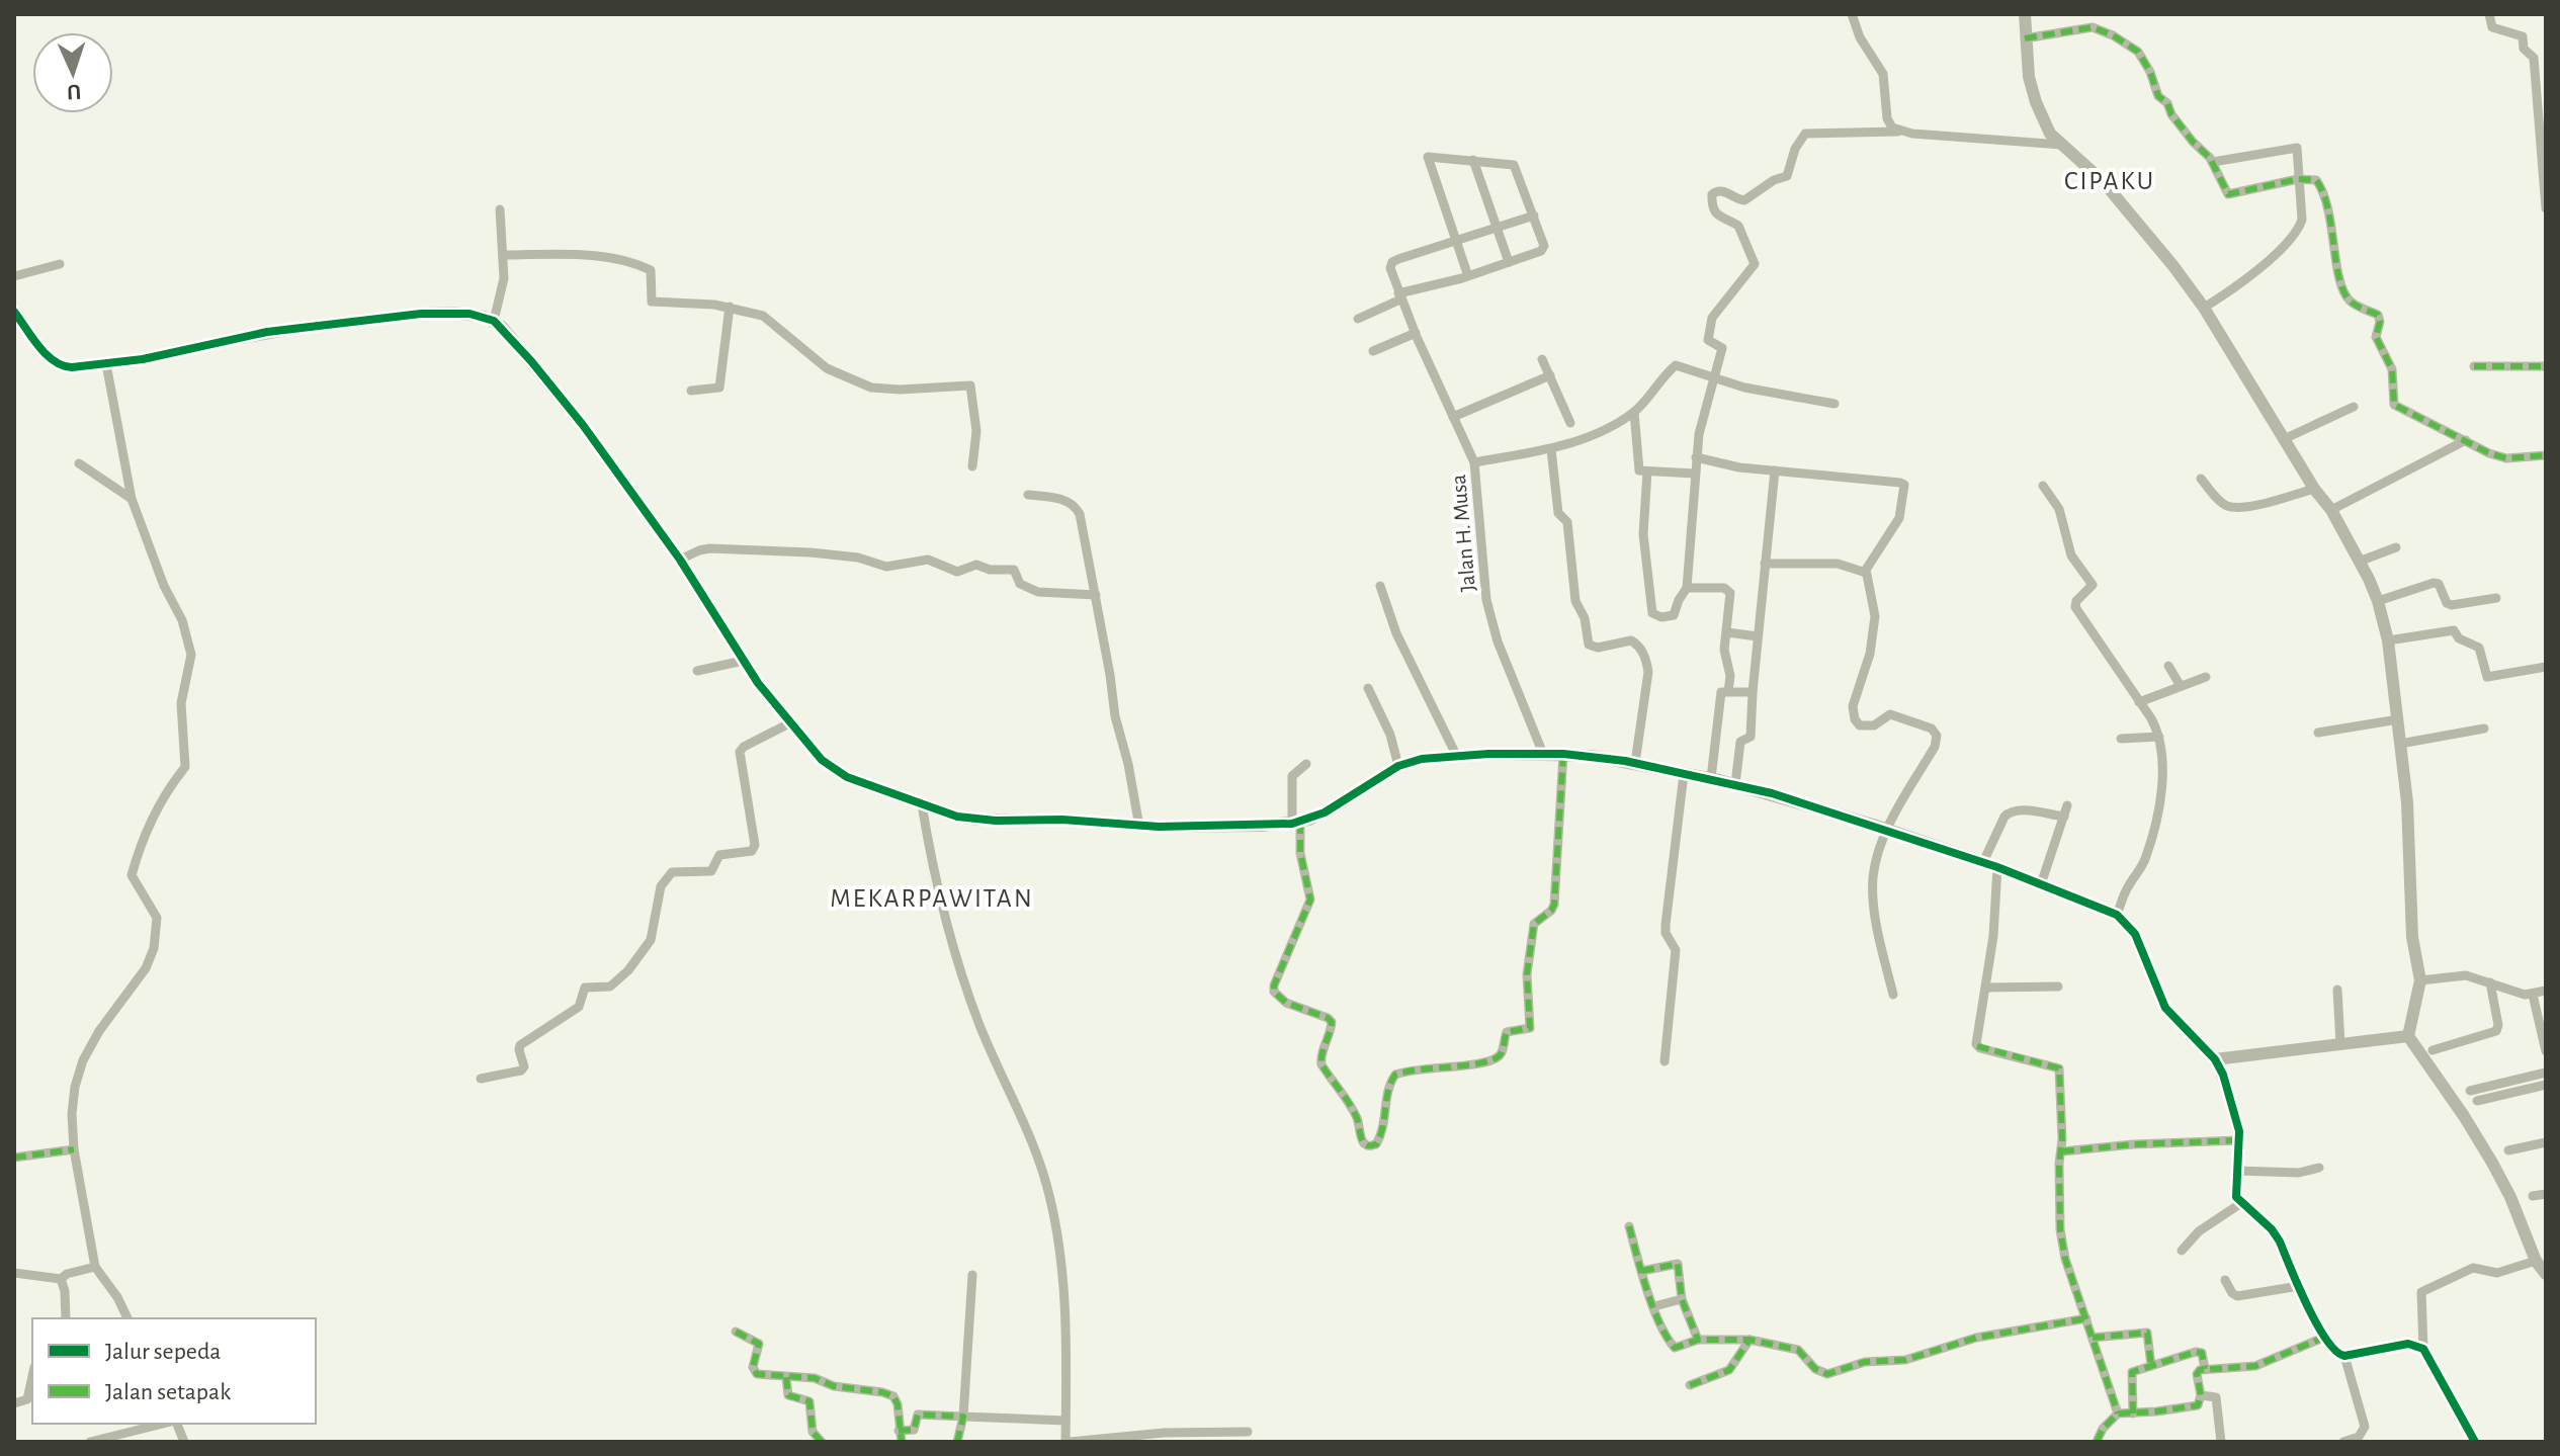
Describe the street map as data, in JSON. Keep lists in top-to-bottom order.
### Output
{
  "streets": {
    "street": ["Jalan H. Musa"]
  },
  "districts": ["CIPAKU", "MEKARPAWITAN"],
  "legend": ["Jalur sepeda", "Jalan setapak"],
  "north": "bottom"
}
